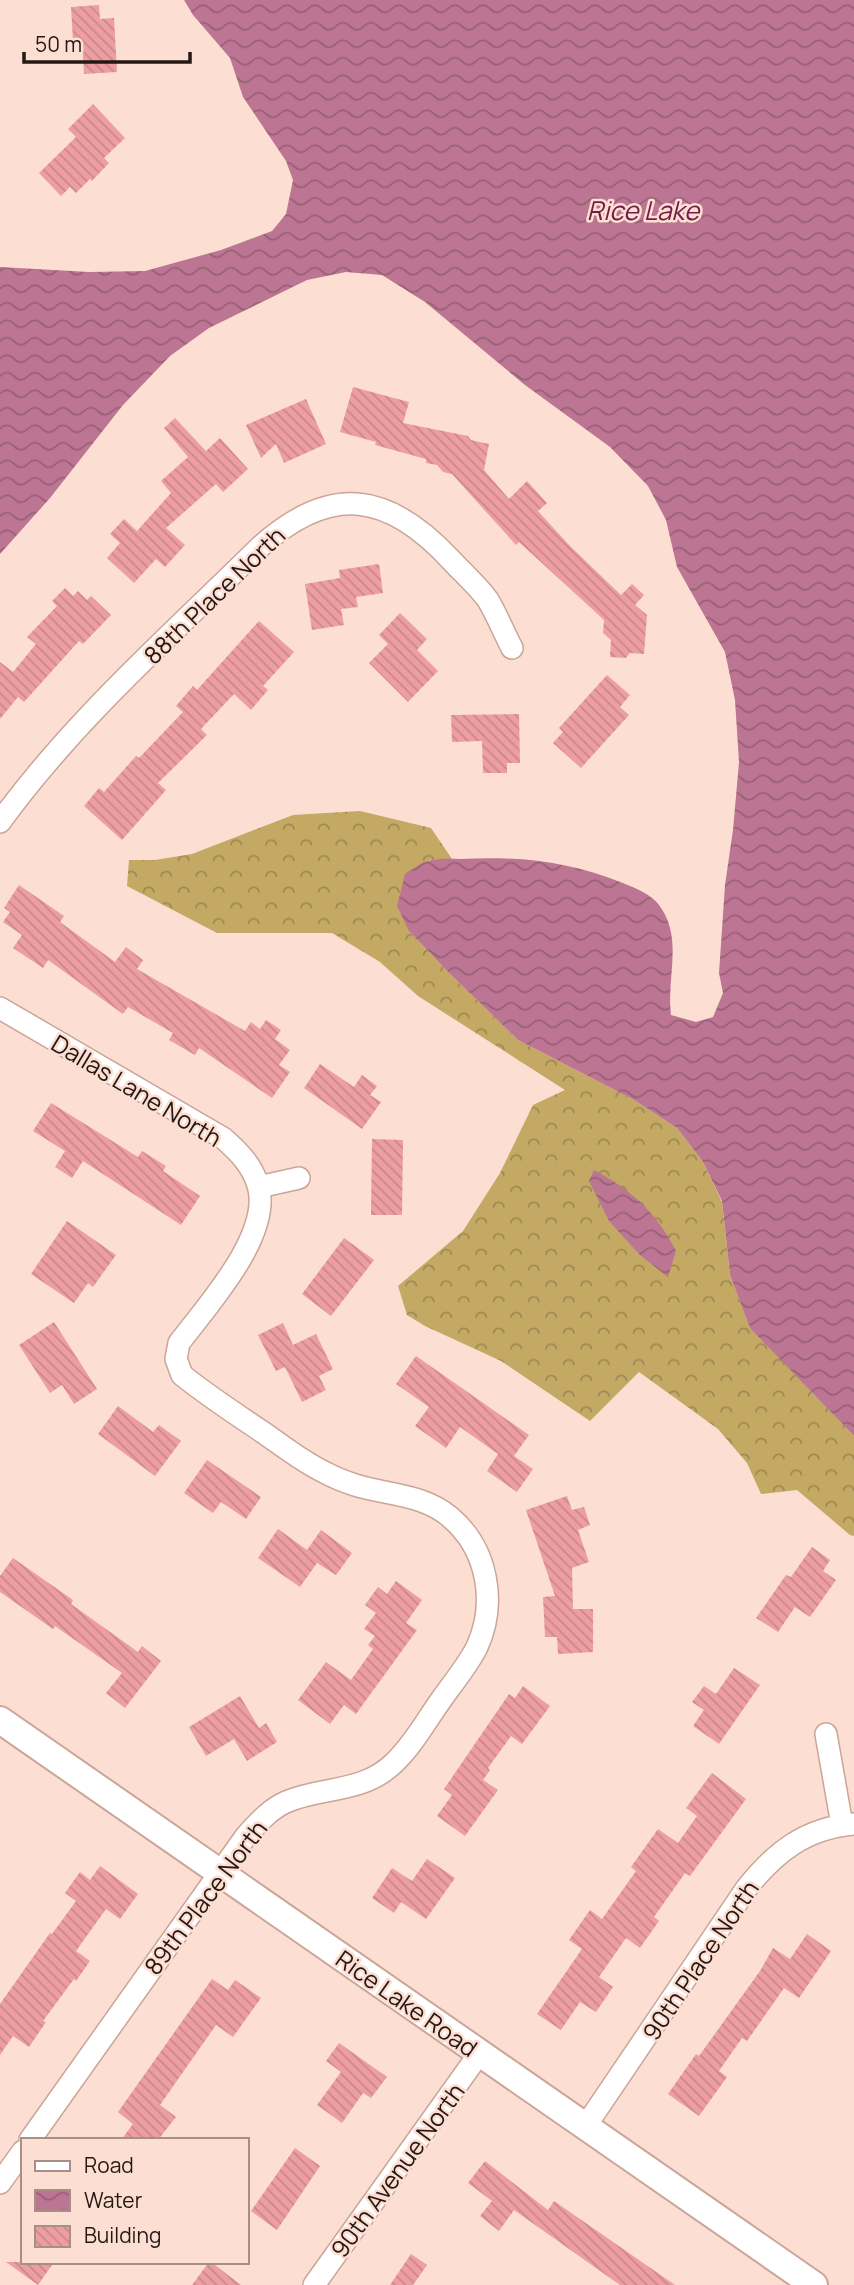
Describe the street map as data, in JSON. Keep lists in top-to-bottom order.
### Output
{
  "streets": {
    "street": [
      "88th Place North",
      "Dallas Lane North",
      "89th Place North",
      "90th Place North",
      "Rice Lake Road",
      "90th Avenue North"
    ]
  },
  "crossings": [
    ["Dallas Lane North", "89th Place North"],
    ["89th Place North", "Rice Lake Road"],
    ["90th Place North", "Rice Lake Road"],
    ["Rice Lake Road", "90th Avenue North"]
  ],
  "water": ["Rice Lake"],
  "legend": ["Road", "Water", "Building"],
  "scale_bar": "50 m"
}
